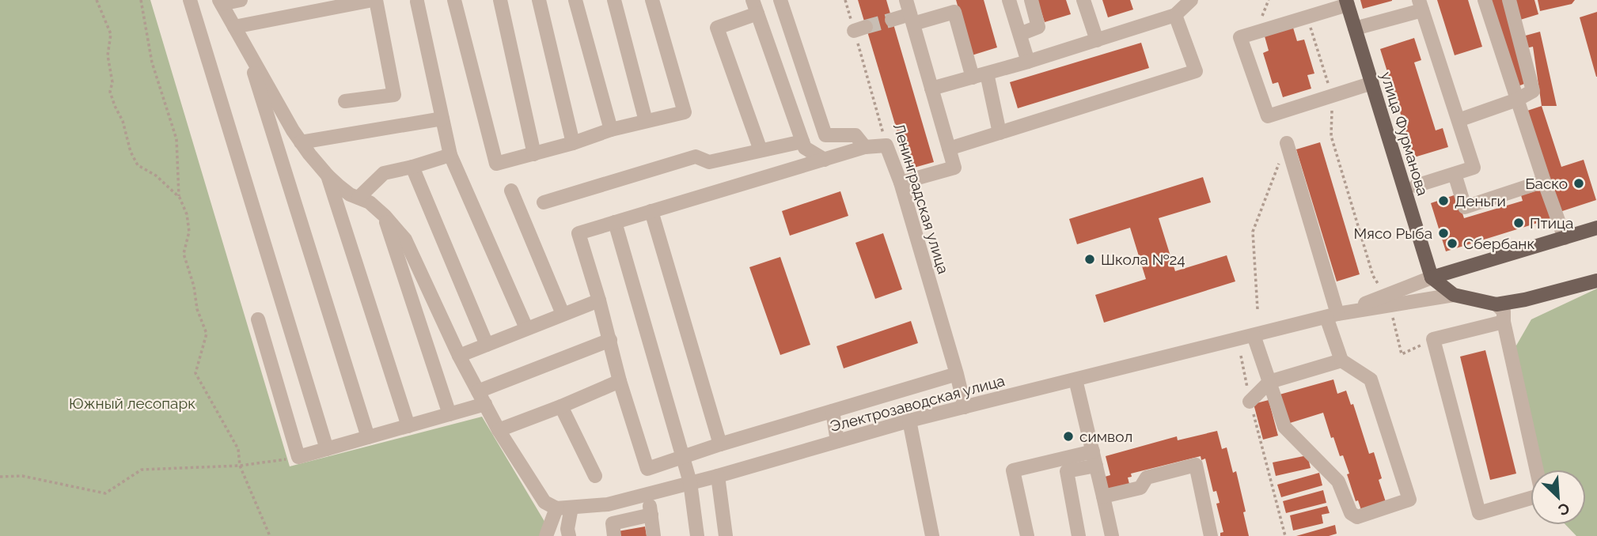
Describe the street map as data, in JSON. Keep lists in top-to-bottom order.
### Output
{
  "streets": {
    "main road": ["улица Фурманова", "Электрозаводская улица"],
    "street": ["Ленинградская улица"]
  },
  "crossings": [
    ["улица Фурманова", "Электрозаводская улица"],
    ["Ленинградская улица", "Электрозаводская улица"]
  ],
  "parks": ["Южный лесопарк"],
  "places": [
    "Баско",
    "Деньги",
    "Птица",
    "Мясо Рыба",
    "Сбербанк",
    "Школа №24",
    "символ"
  ],
  "north": "bottom right"
}
